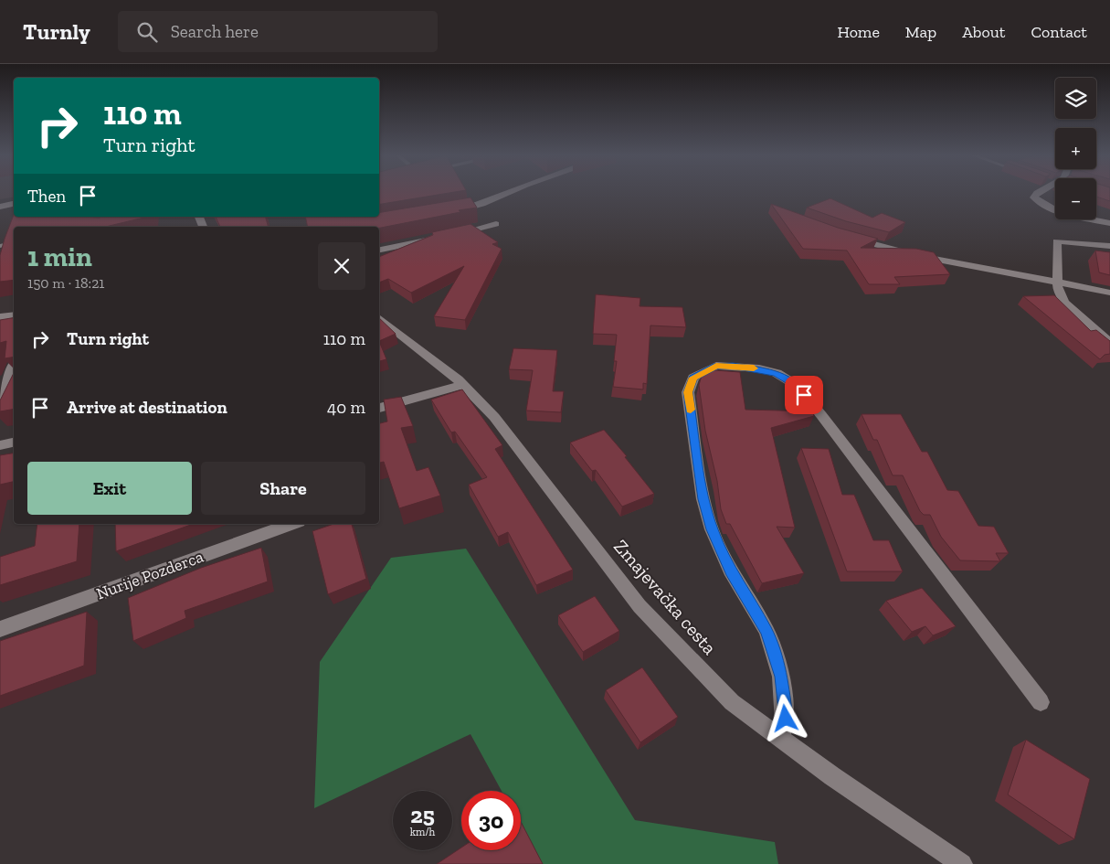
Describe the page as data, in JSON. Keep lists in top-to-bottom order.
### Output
{
  "streets": {
    "street": ["Nurije Pozderca", "Zmajevačka cesta"]
  },
  "page": {
    "header": "Turnly",
    "search": "Search here",
    "nav": [
      "Home",
      "Map",
      "About",
      "Contact"
    ],
    "map_buttons": ["+", "−"],
    "turn": ["110 m", "Turn right"],
    "then": "Then",
    "heading": ["1 min", "150 m · 18:21"],
    "list": [
      {
        "name": "Turn right",
        "value": "110 m"
      },
      {
        "name": "Arrive at destination",
        "value": "40 m"
      }
    ],
    "buttons": ["Exit", "Share"],
    "speed": "25 km/h",
    "limit": "30"
  }
}
